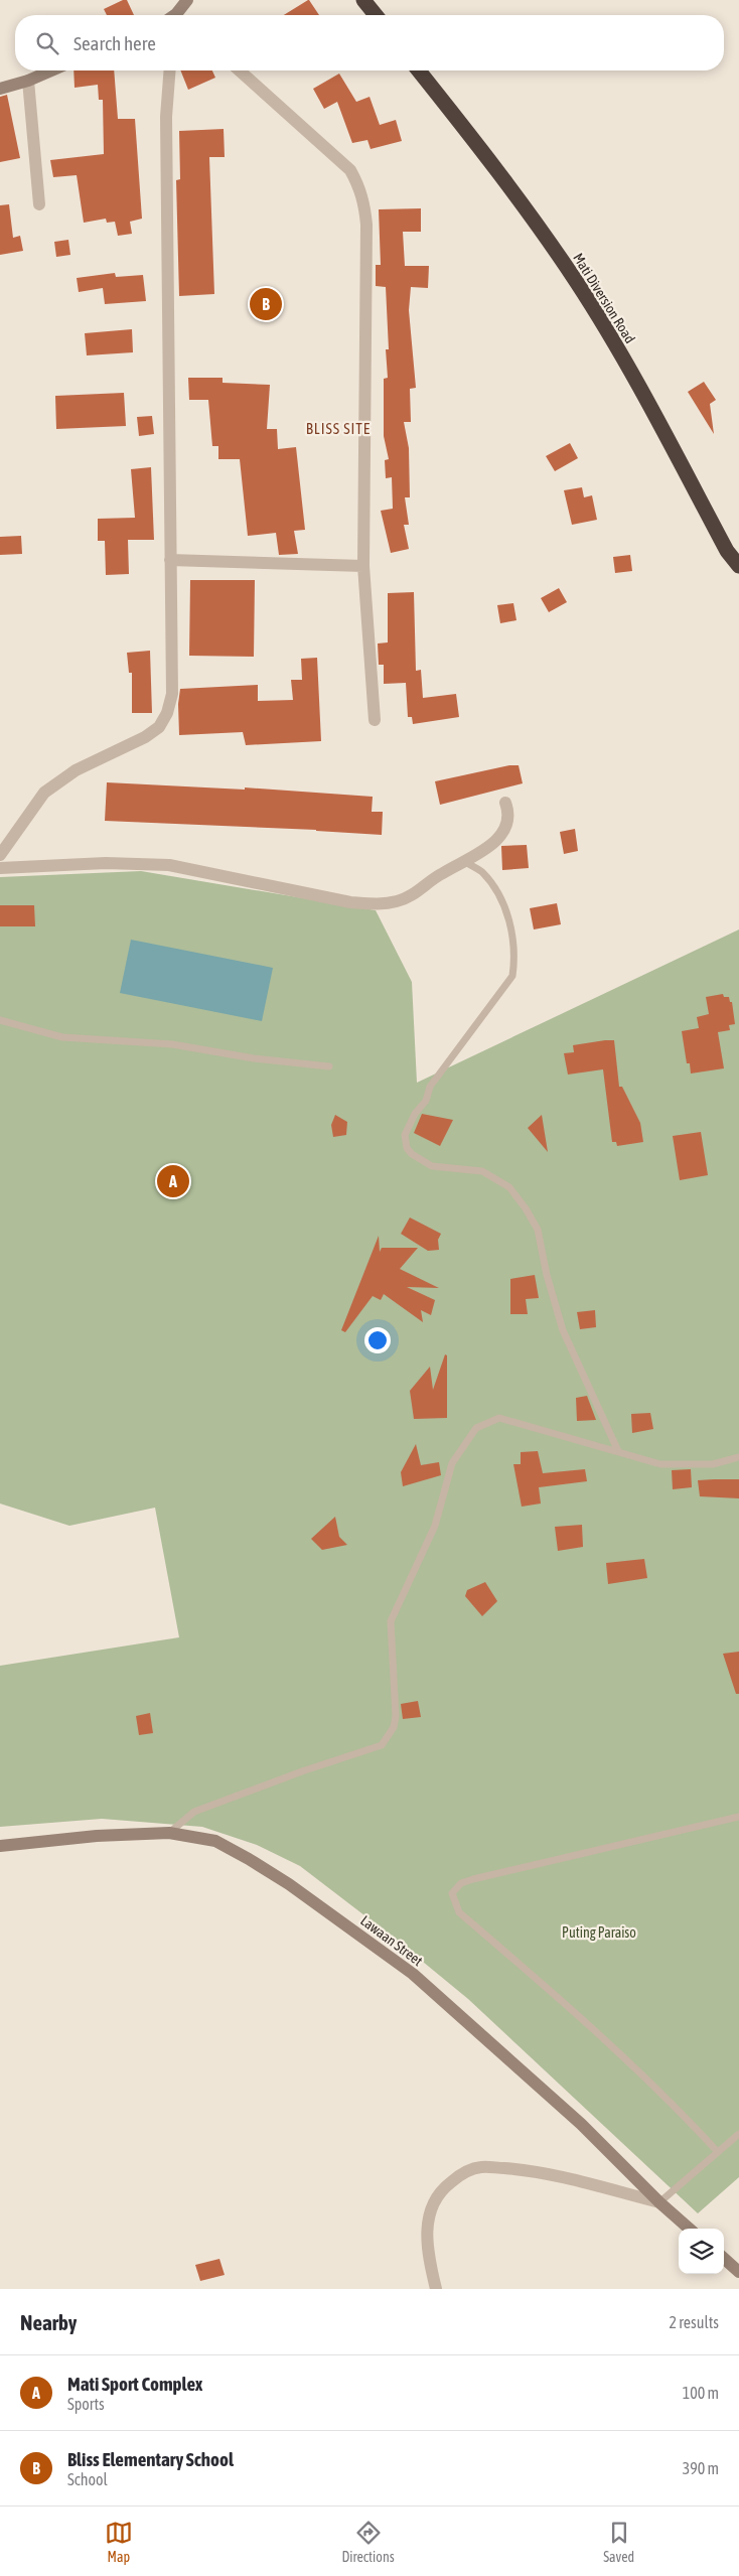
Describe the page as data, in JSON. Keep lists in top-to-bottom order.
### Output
{
  "streets": {
    "highway": ["Mati Diversion Road"],
    "street": ["Lawaan Street"]
  },
  "districts": ["BLISS SITE"],
  "parks": ["Puting Paraiso"],
  "page": {
    "search": "Search here",
    "pins": ["B", "A"],
    "heading": ["Nearby", "2 results"],
    "list": [
      {
        "mark": "A",
        "name": "Mati Sport Complex",
        "note": "Sports",
        "value": "100 m"
      },
      {
        "mark": "B",
        "name": "Bliss Elementary School",
        "note": "School",
        "value": "390 m"
      }
    ],
    "nav": ["Map", "Directions", "Saved"]
  }
}
